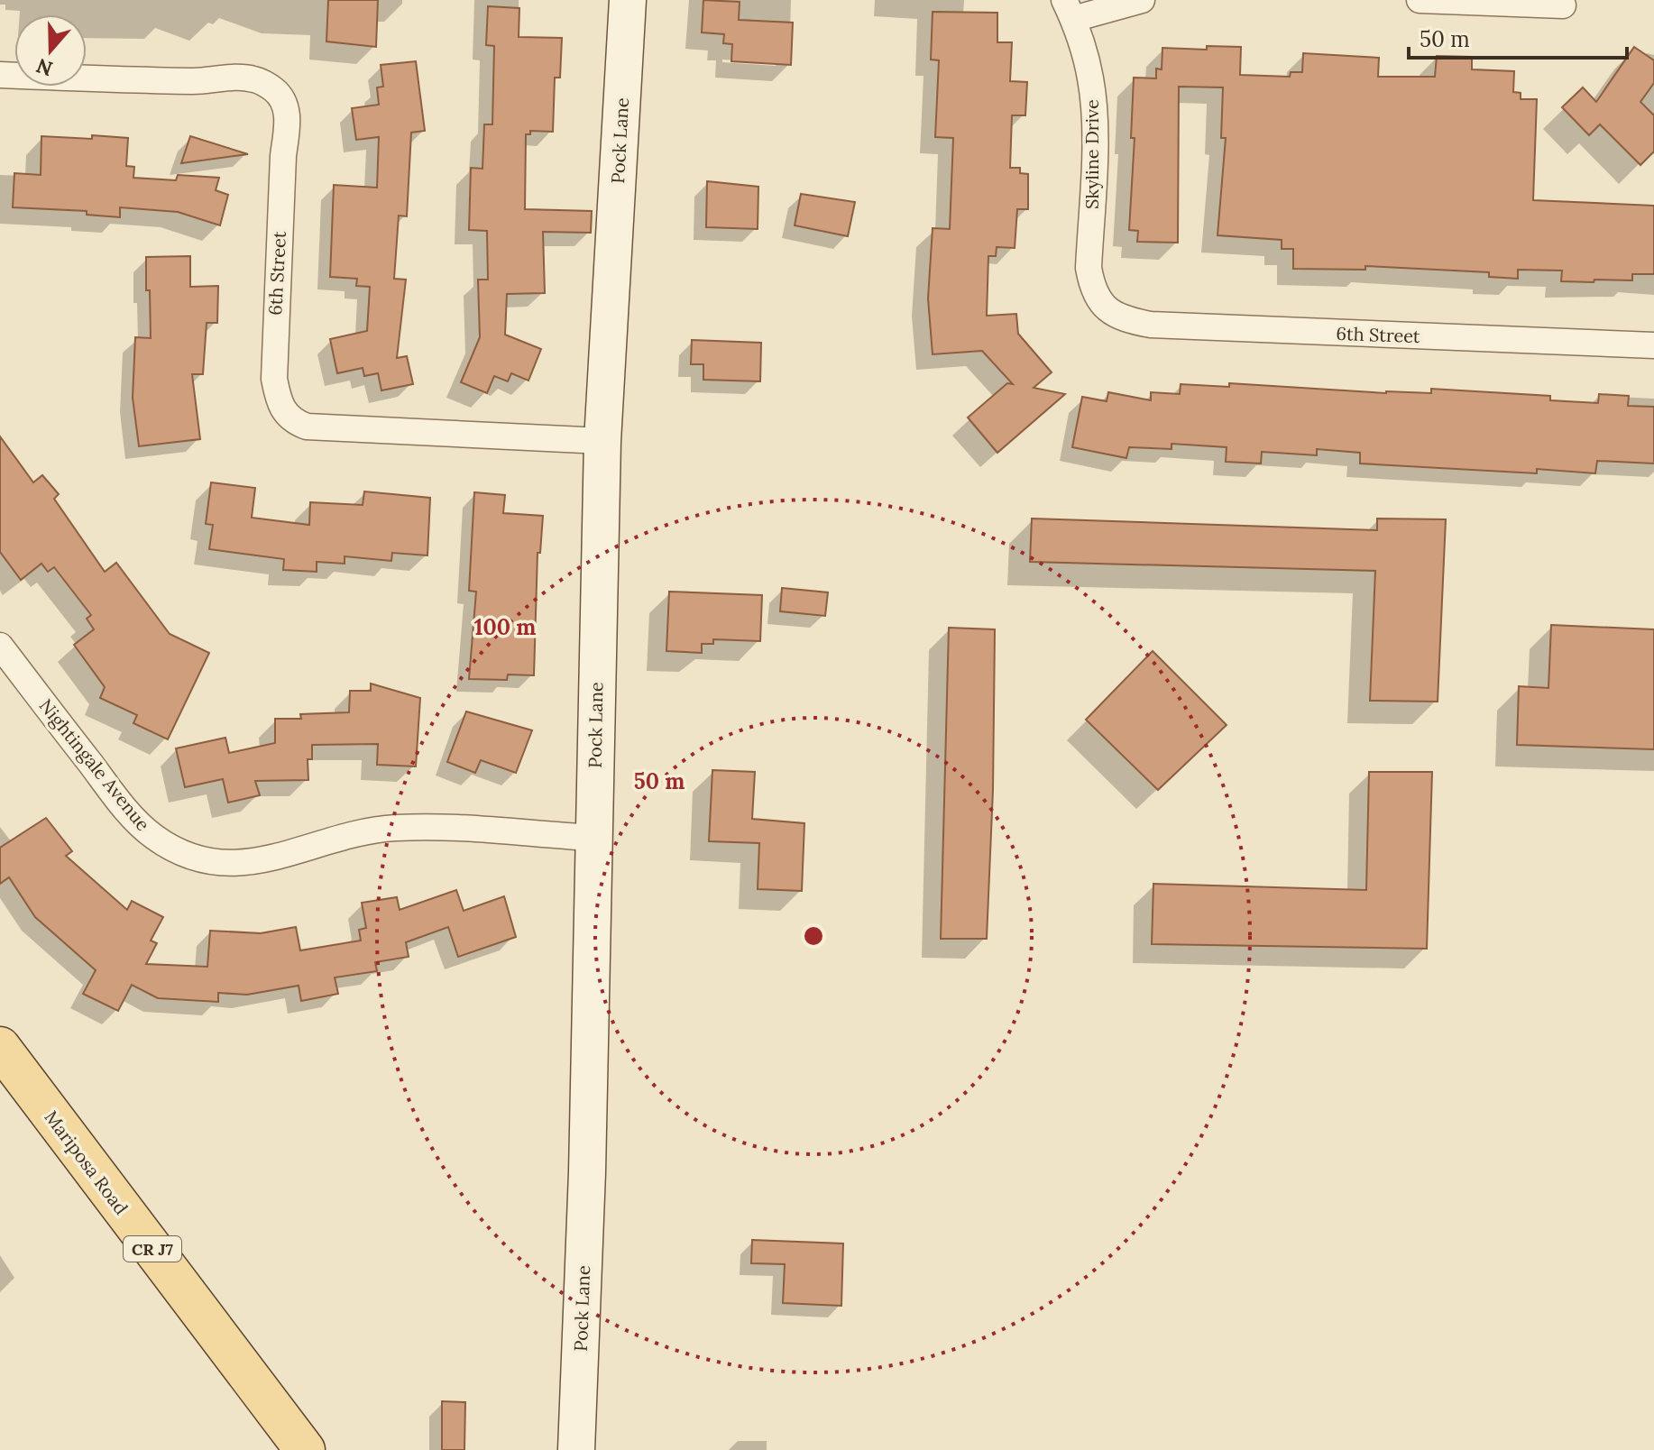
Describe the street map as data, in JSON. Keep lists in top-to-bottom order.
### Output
{
  "streets": {
    "main road": ["Mariposa Road", "CR J7"],
    "street": [
      "Pock Lane",
      "Skyline Drive",
      "6th Street",
      "Nightingale Avenue"
    ]
  },
  "crossings": [
    ["Pock Lane", "6th Street"],
    ["Pock Lane", "Nightingale Avenue"],
    ["Skyline Drive", "6th Street"]
  ],
  "scale_bar": "50 m",
  "north": "bottom",
  "rings": ["100 m", "50 m"]
}
